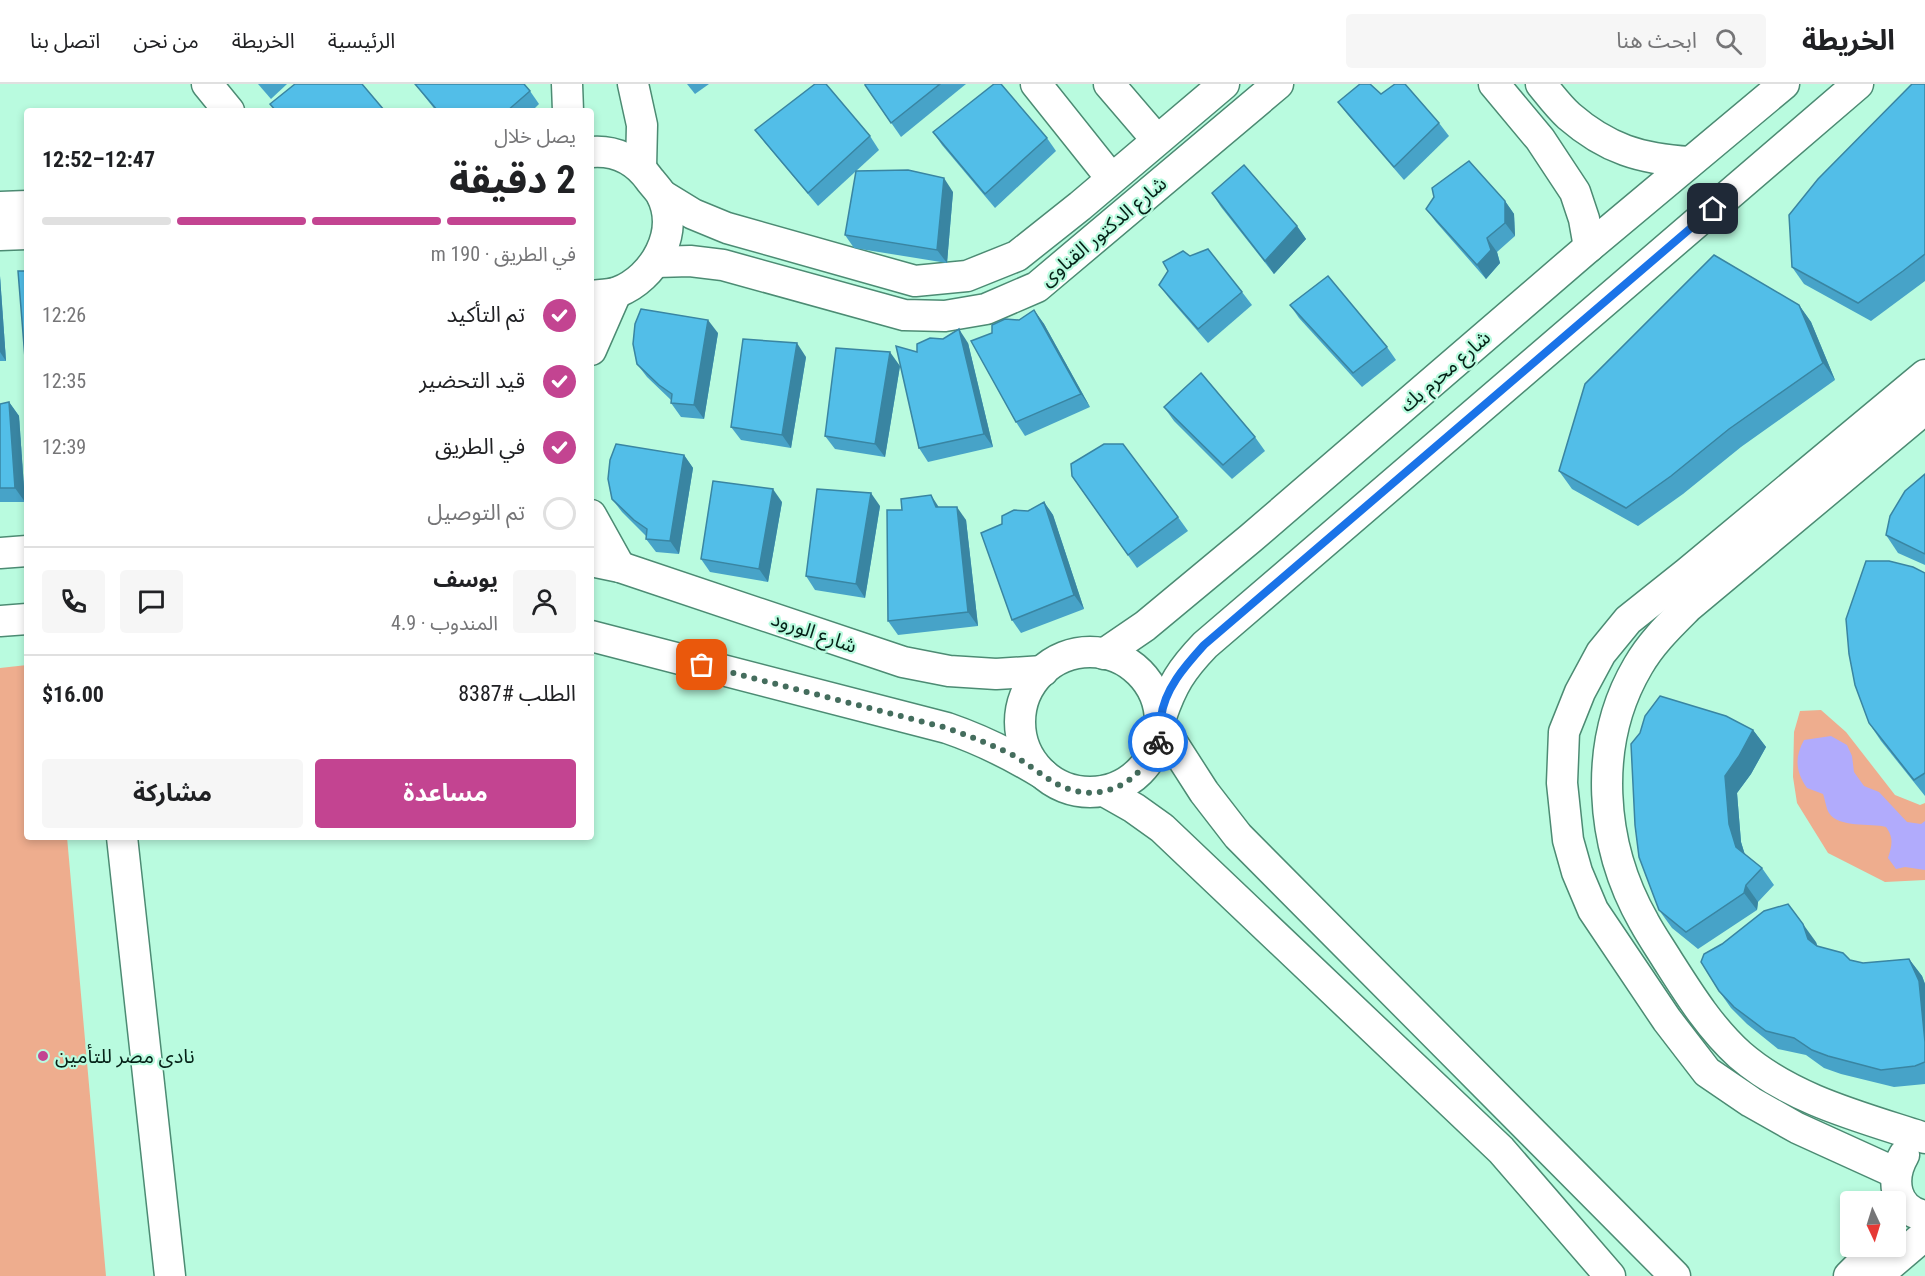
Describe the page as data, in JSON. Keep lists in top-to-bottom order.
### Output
{
  "streets": {
    "street": ["شارع الدكتور القناوى", "شارع محرم بك", "شارع الورود"]
  },
  "crossings": [
    ["شارع محرم بك", "شارع الورود"]
  ],
  "places": ["نادى مصر للتأمين"],
  "north": "bottom",
  "page": {
    "header": "الخريطة",
    "search": "ابحث هنا",
    "nav": [
      "الرئيسية",
      "الخريطة",
      "من نحن",
      "اتصل بنا"
    ],
    "heading": ["2 دقيقة", "يصل خلال", "12:47–12:52"],
    "panel": [
      "يوسف",
      "المندوب · 4.9",
      "الطلب #8387",
      "$16.00"
    ],
    "bar": "في الطريق · 190 m",
    "list": [
      ["تم التأكيد", "12:26"],
      ["قيد التحضير", "12:35"],
      ["في الطريق", "12:39"],
      "تم التوصيل"
    ],
    "buttons": ["مساعدة", "مشاركة"]
  }
}
